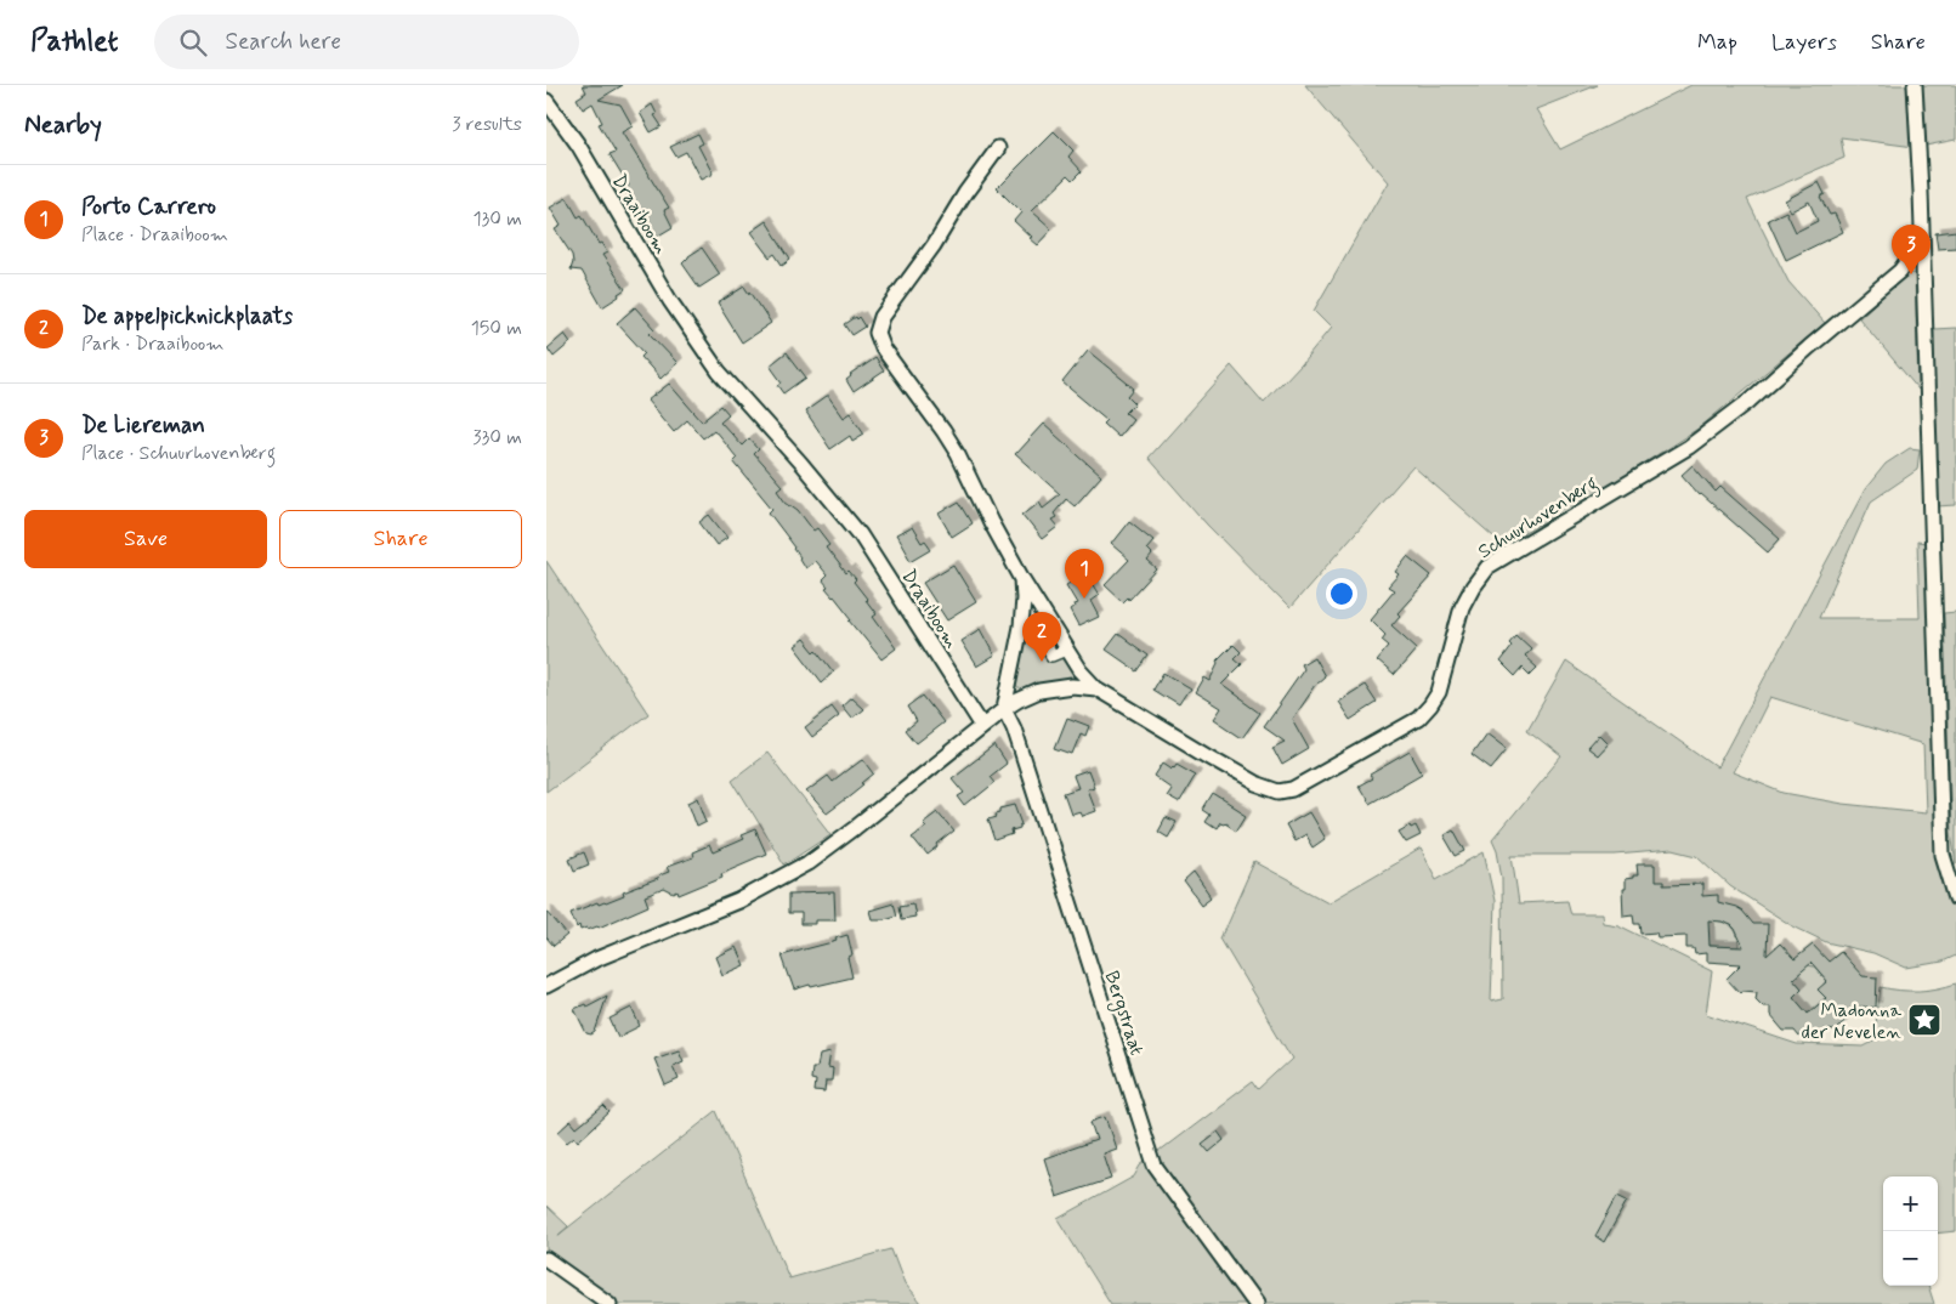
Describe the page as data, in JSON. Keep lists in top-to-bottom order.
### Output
{
  "streets": {
    "street": ["Draaiboom", "Schuurhovenberg", "Bergstraat"]
  },
  "crossings": [
    ["Draaiboom", "Schuurhovenberg"],
    ["Schuurhovenberg", "Bergstraat"]
  ],
  "places": {
    "place": ["Madonna der Nevelen"]
  },
  "page": {
    "header": "Pathlet",
    "search": "Search here",
    "nav": ["Map", "Layers", "Share"],
    "heading": ["Nearby", "3 results"],
    "list": [
      {
        "mark": "1",
        "name": "Porto Carrero",
        "note": "Place · Draaiboom",
        "value": "130 m"
      },
      {
        "mark": "2",
        "name": "De appelpicknickplaats",
        "note": "Park · Draaiboom",
        "value": "150 m"
      },
      {
        "mark": "3",
        "name": "De Liereman",
        "note": "Place · Schuurhovenberg",
        "value": "330 m"
      }
    ],
    "pins": ["3", "1", "2"],
    "buttons": ["Save", "Share"],
    "map_buttons": ["+", "−"]
  }
}
